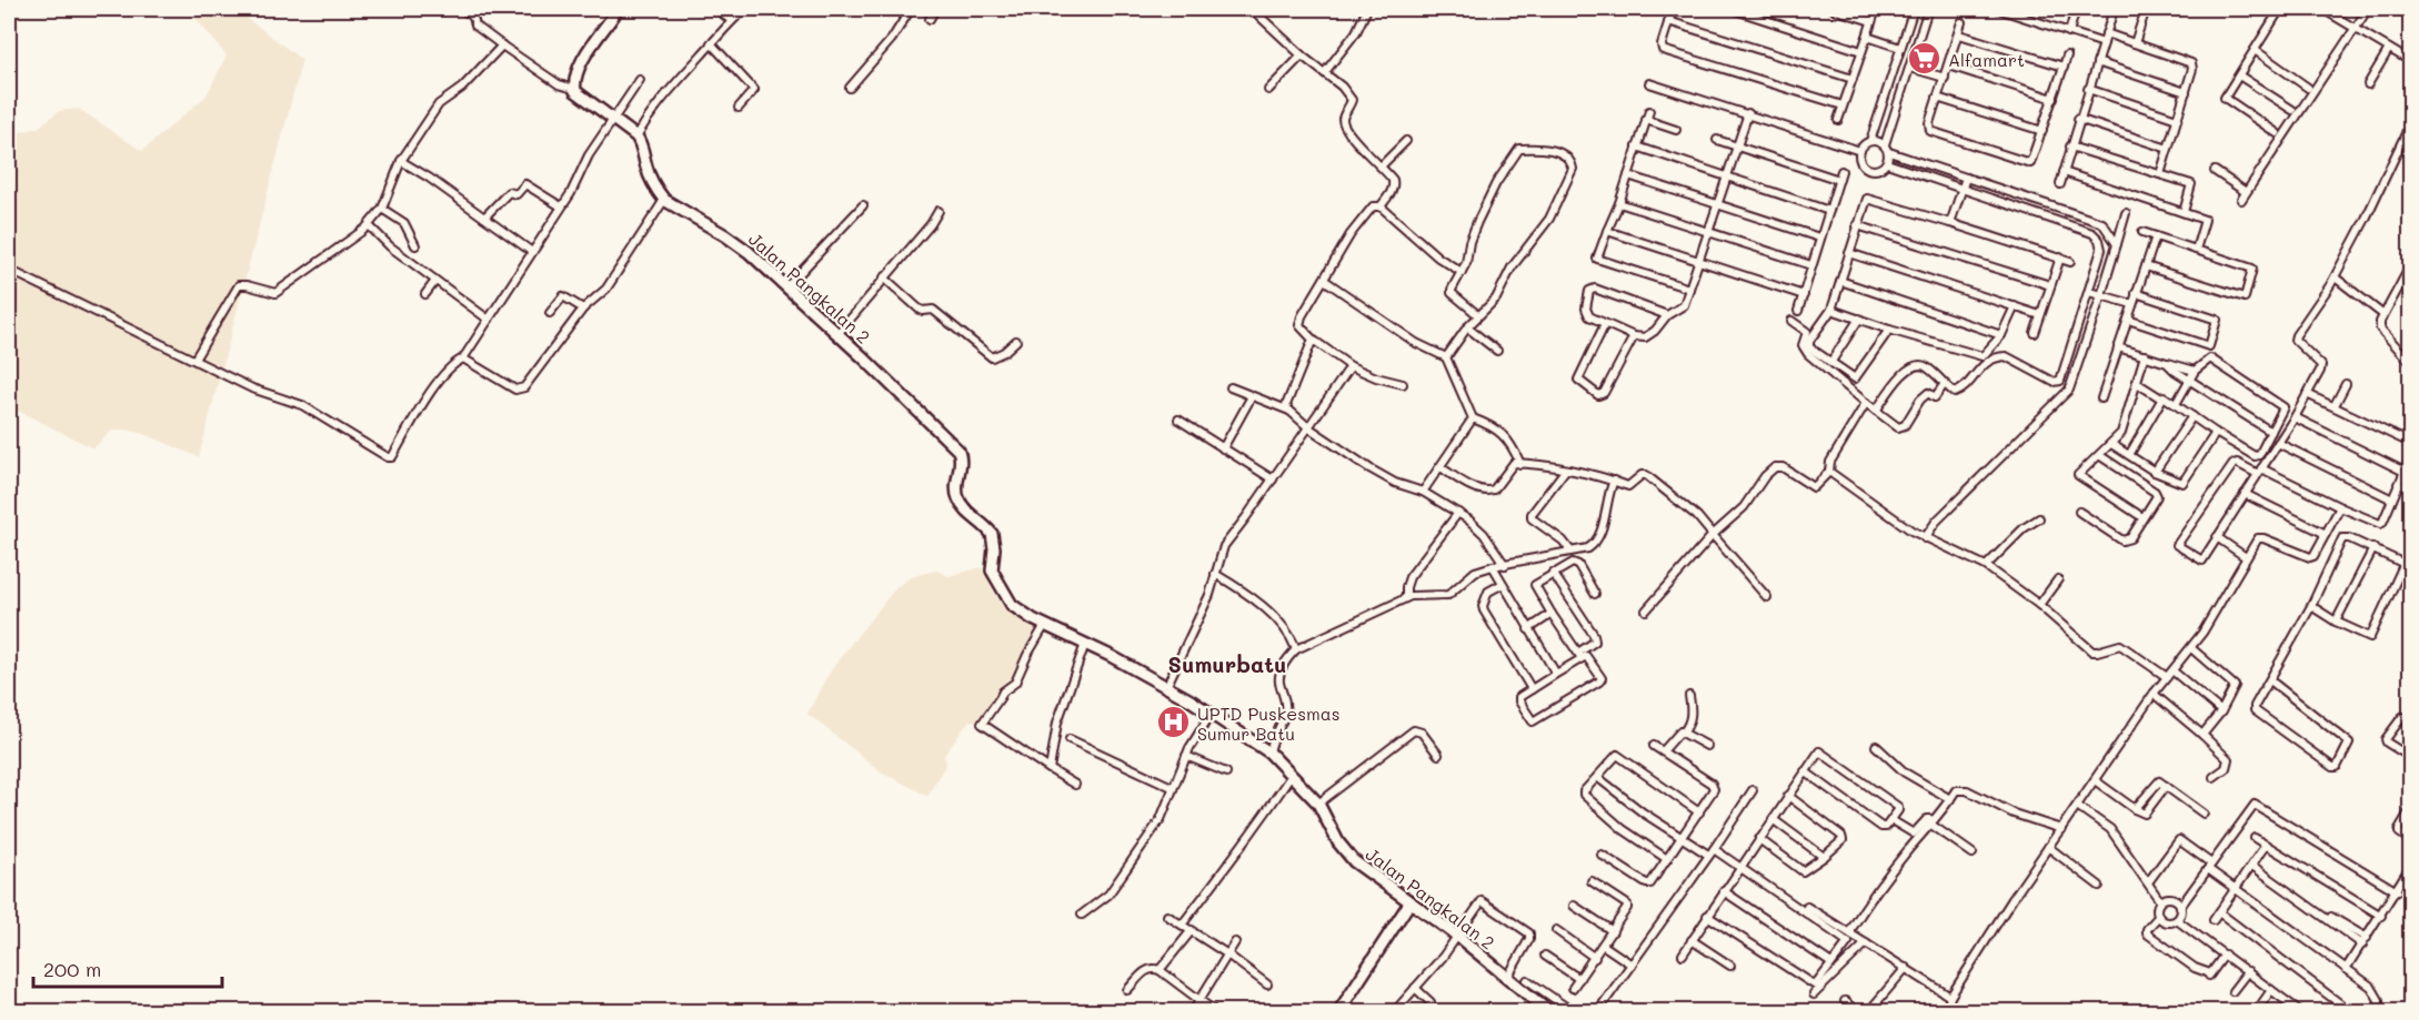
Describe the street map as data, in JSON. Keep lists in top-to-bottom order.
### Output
{
  "streets": {
    "street": ["Jalan Pangkalan 2"]
  },
  "districts": ["Sumurbatu"],
  "places": {
    "supermarket": ["Alfamart"],
    "hospital": ["UPTD Puskesmas Sumur Batu"]
  },
  "scale_bar": "200 m"
}
